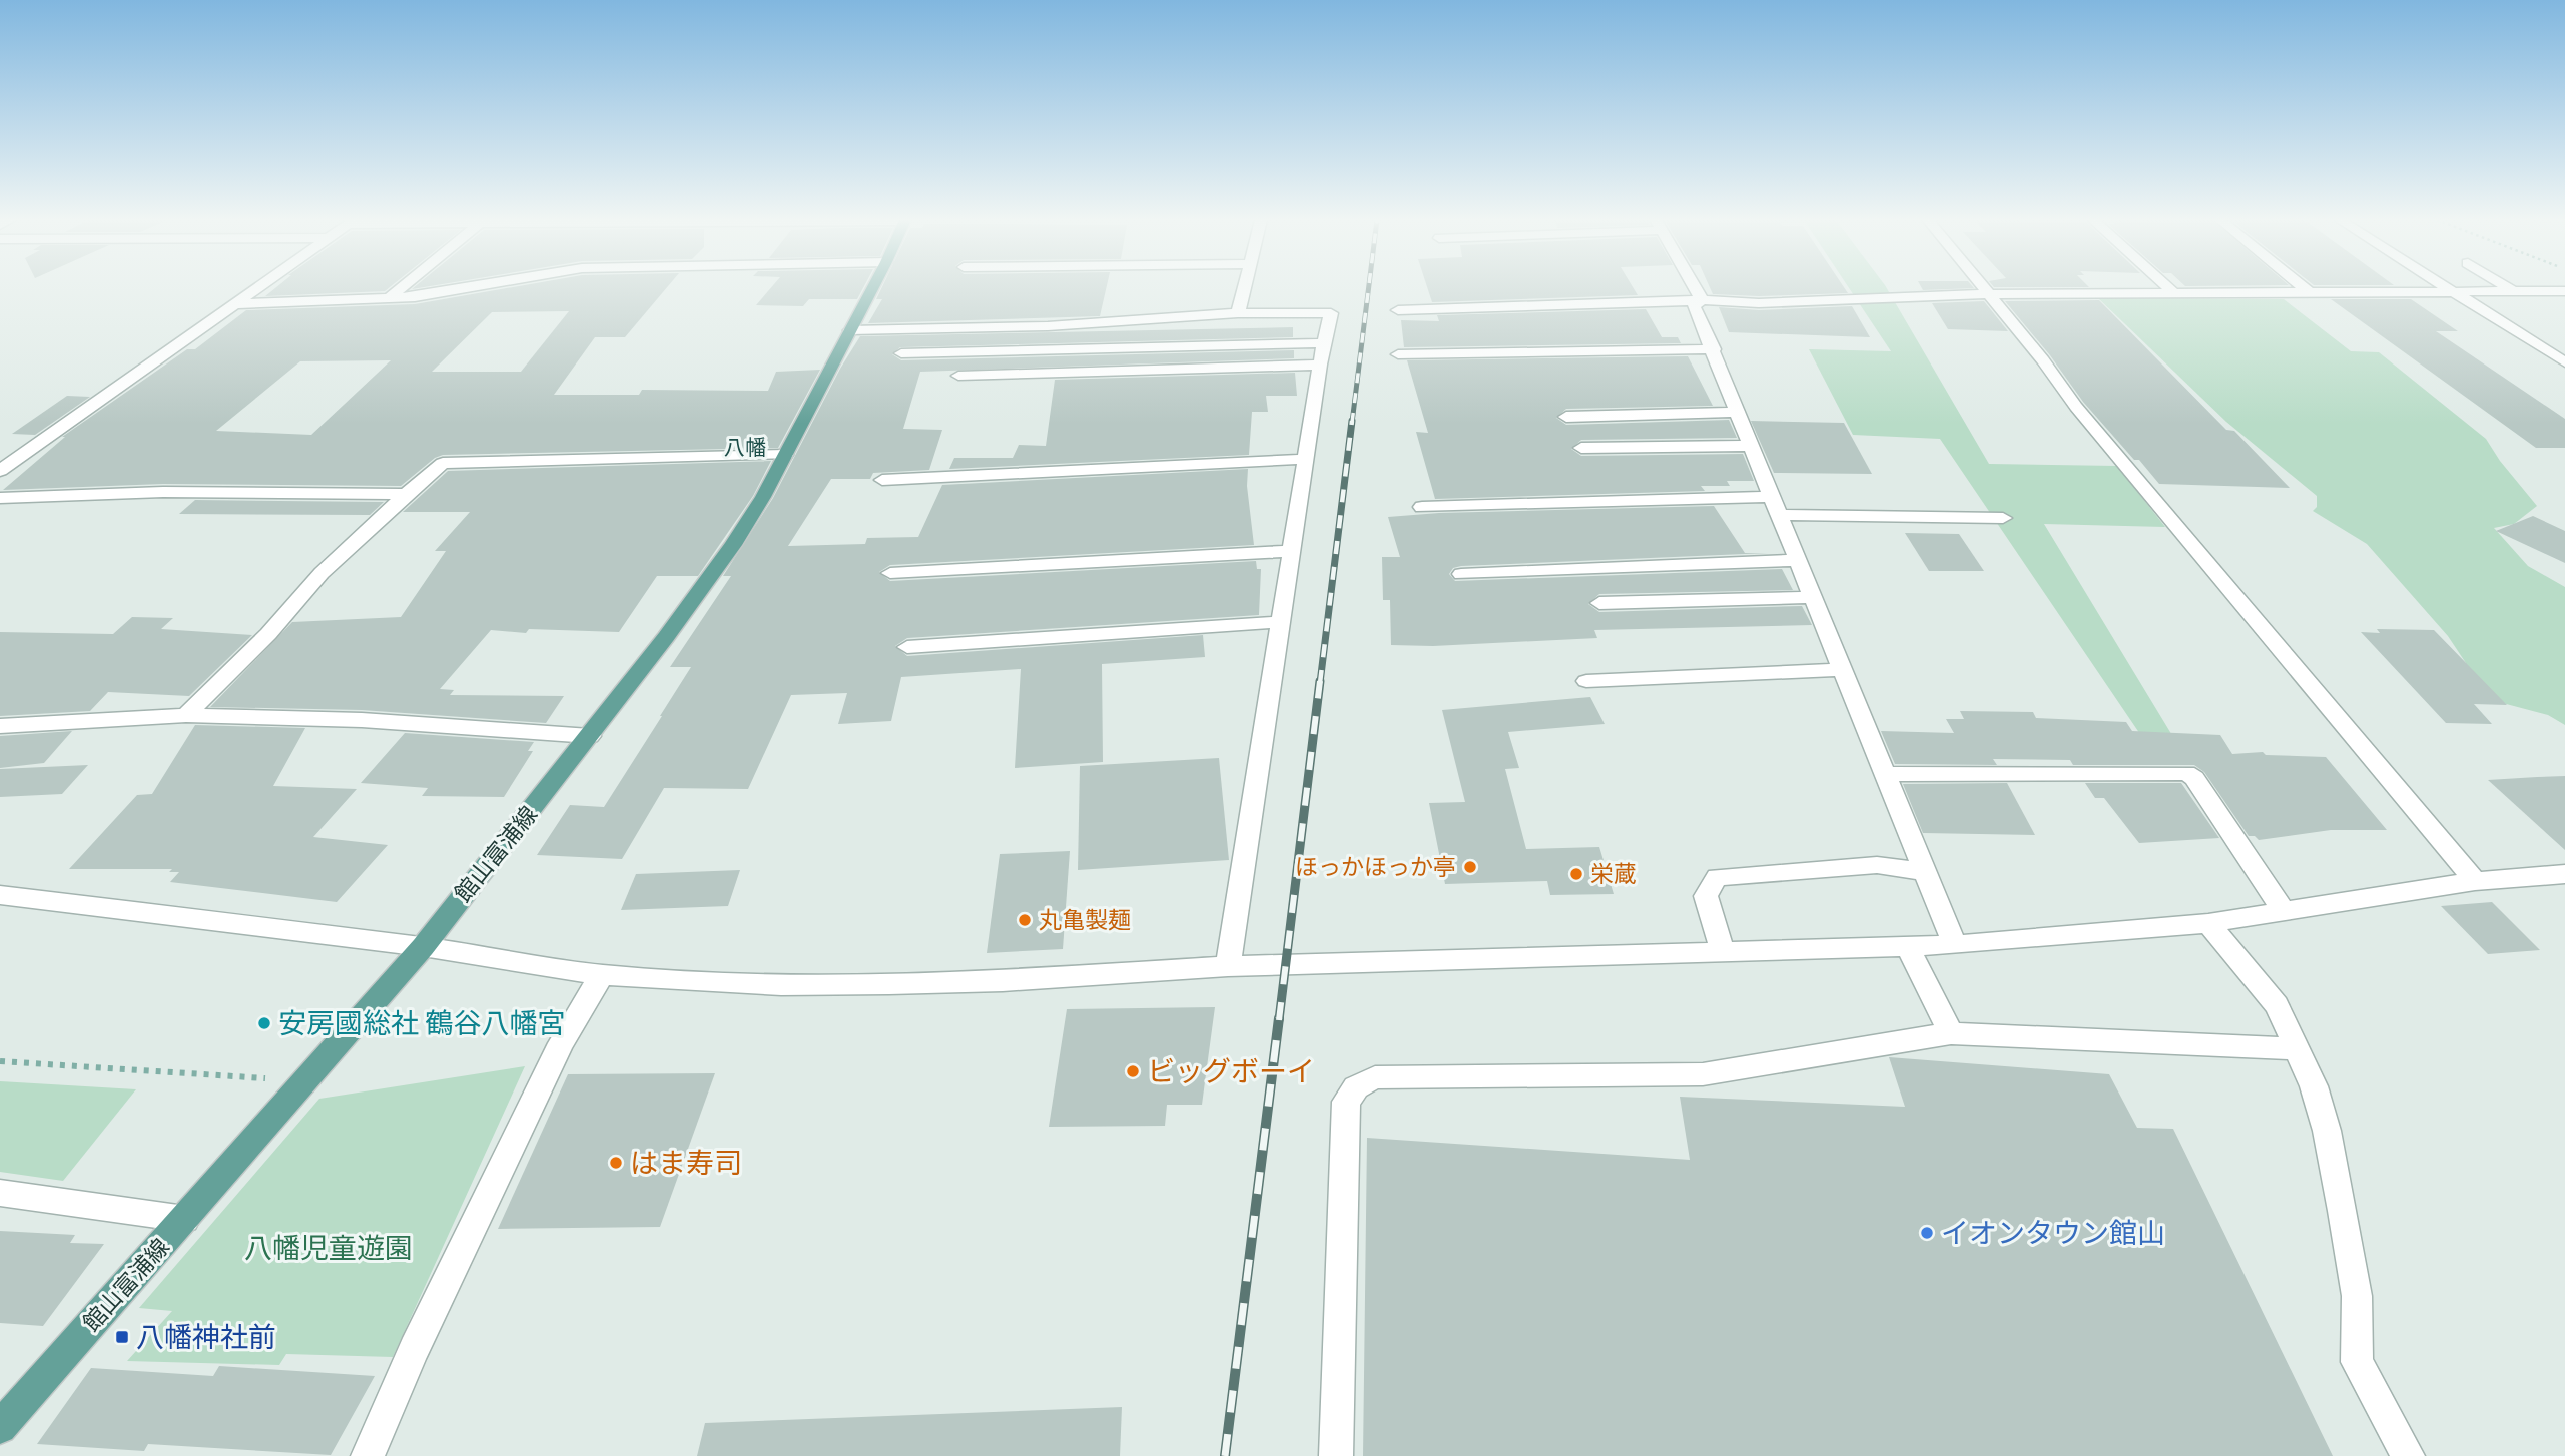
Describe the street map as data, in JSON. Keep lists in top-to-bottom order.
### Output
{
  "streets": {
    "main road": ["館山富浦線"]
  },
  "districts": ["八幡"],
  "parks": ["八幡児童遊園"],
  "places": {
    "other": [
      "ほっかほっか亭",
      "栄蔵",
      "丸亀製麺",
      "安房國総社 鶴谷八幡宮",
      "ビッグボーイ",
      "はま寿司",
      "イオンタウン館山"
    ],
    "transit": ["八幡神社前"]
  }
}
